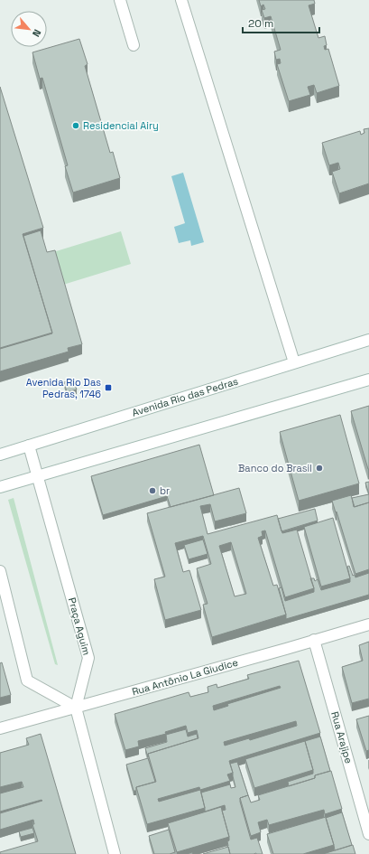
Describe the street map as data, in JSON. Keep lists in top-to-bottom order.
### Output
{
  "streets": {
    "street": [
      "Avenida Rio das Pedras",
      "Praça Aguim",
      "Rua Antônio La Giudice",
      "Rua Arajipe"
    ]
  },
  "crossings": [
    ["Avenida Rio das Pedras", "Praça Aguim"],
    ["Praça Aguim", "Rua Antônio La Giudice"],
    ["Rua Antônio La Giudice", "Rua Arajipe"]
  ],
  "places": {
    "other": ["Residencial Airy", "Banco do Brasil", "br"],
    "transit": ["Avenida Rio Das Pedras, 1746"]
  },
  "scale_bar": "20 m",
  "north": "bottom right"
}
